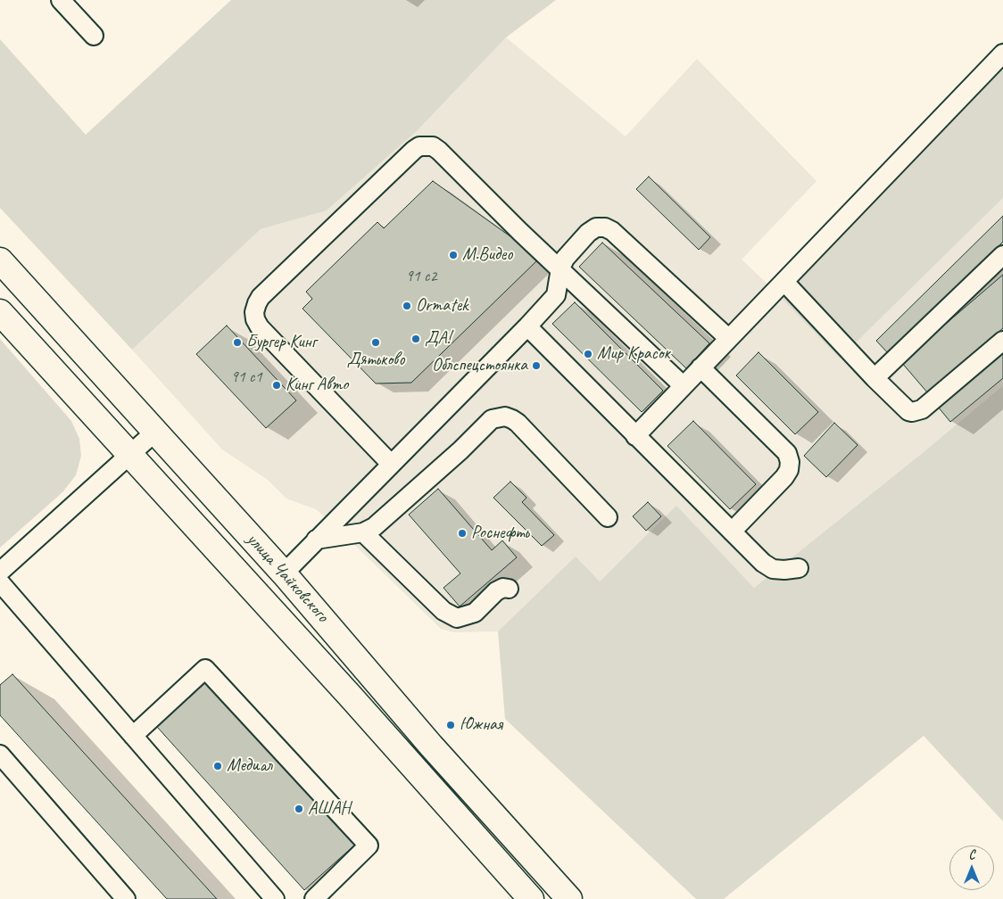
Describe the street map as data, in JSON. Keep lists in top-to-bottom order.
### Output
{
  "streets": {
    "highway": ["улица Чайковского"]
  },
  "places": [
    "М.Видео",
    "Ormatek",
    "ДА!",
    "Бургер Кинг",
    "Дятьково",
    "Мир Красок",
    "Облспецстоянка",
    "Кинг Авто",
    "Роснефть",
    "Южная",
    "Медиал",
    "AШАН"
  ],
  "house_numbers": ["91 с2", "91 с1"],
  "north": "top"
}
